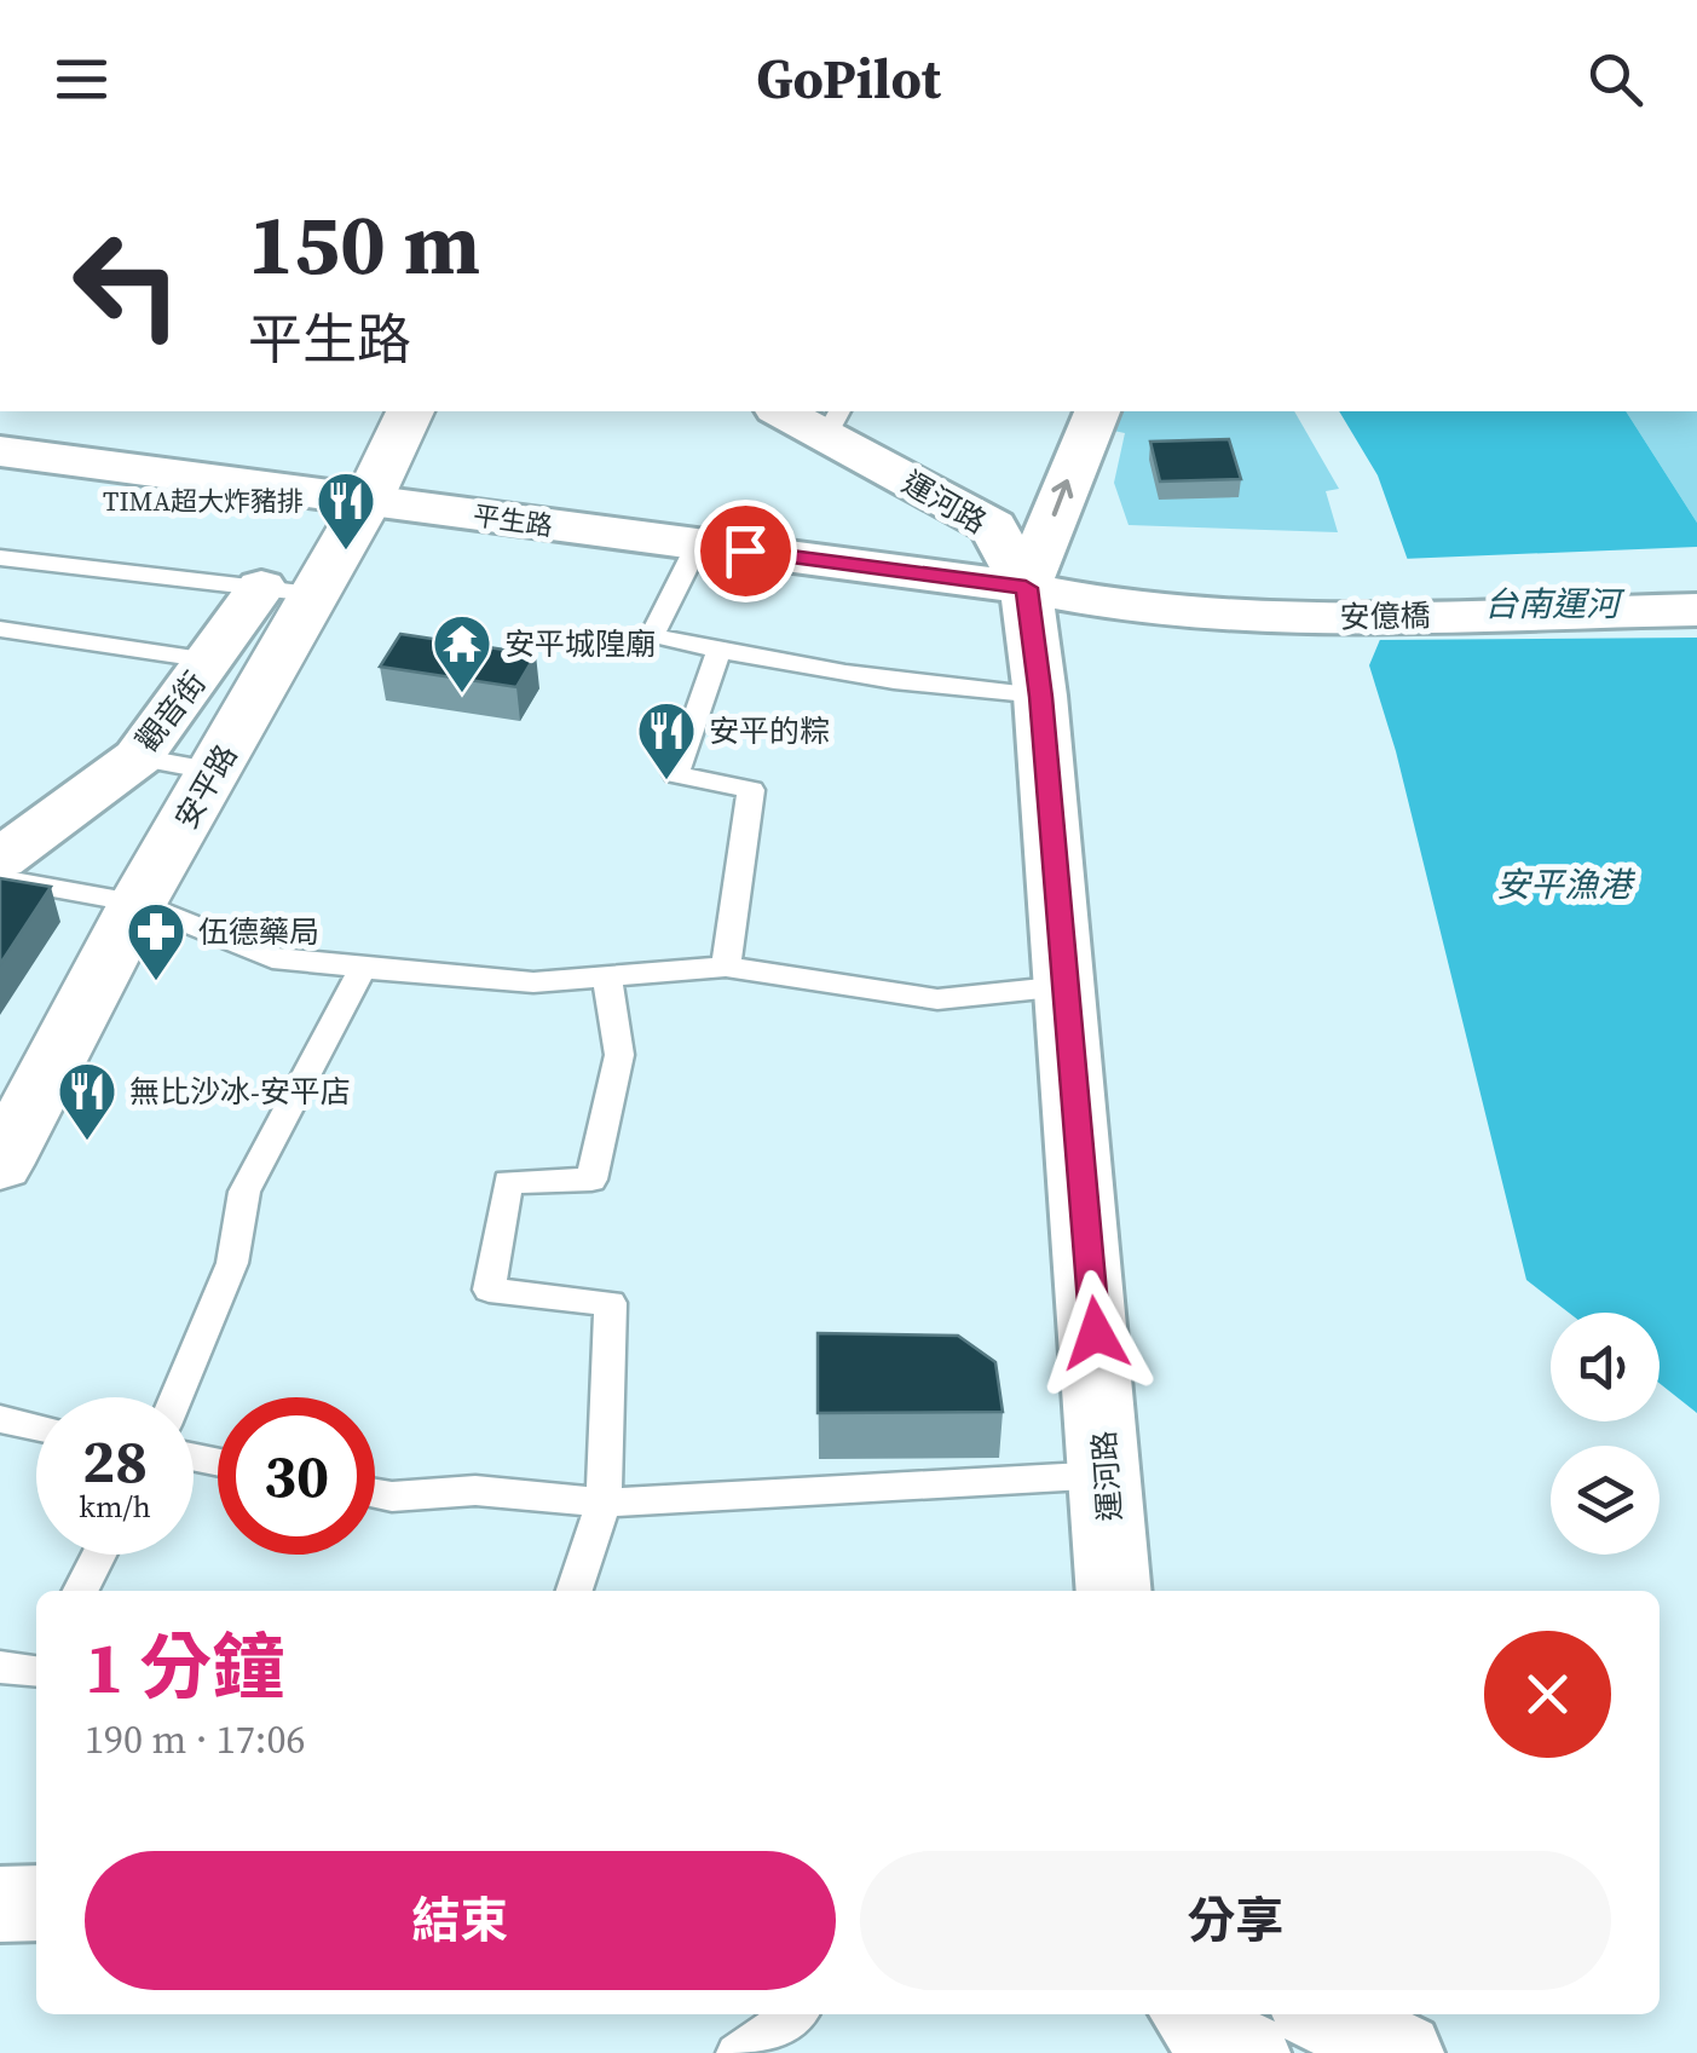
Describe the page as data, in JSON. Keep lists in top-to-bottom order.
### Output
{
  "streets": {
    "street": [
      "運河路",
      "平生路",
      "安億橋",
      "觀音街",
      "安平路"
    ]
  },
  "crossings": [
    ["運河路", "平生路"],
    ["平生路", "安億橋"],
    ["平生路", "安平路"],
    ["觀音街", "安平路"]
  ],
  "water": ["台南運河", "安平漁港"],
  "places": {
    "restaurant": ["TIMA超大炸豬排", "安平的粽", "無比沙冰-安平店"],
    "temple": ["安平城隍廟"],
    "pharmacy": ["伍德藥局"]
  },
  "page": {
    "header": "GoPilot",
    "turn": ["150 m", "平生路"],
    "speed": "28 km/h",
    "limit": "30",
    "heading": ["1 分鐘", "190 m · 17:06"],
    "buttons": ["結束", "分享"]
  }
}
